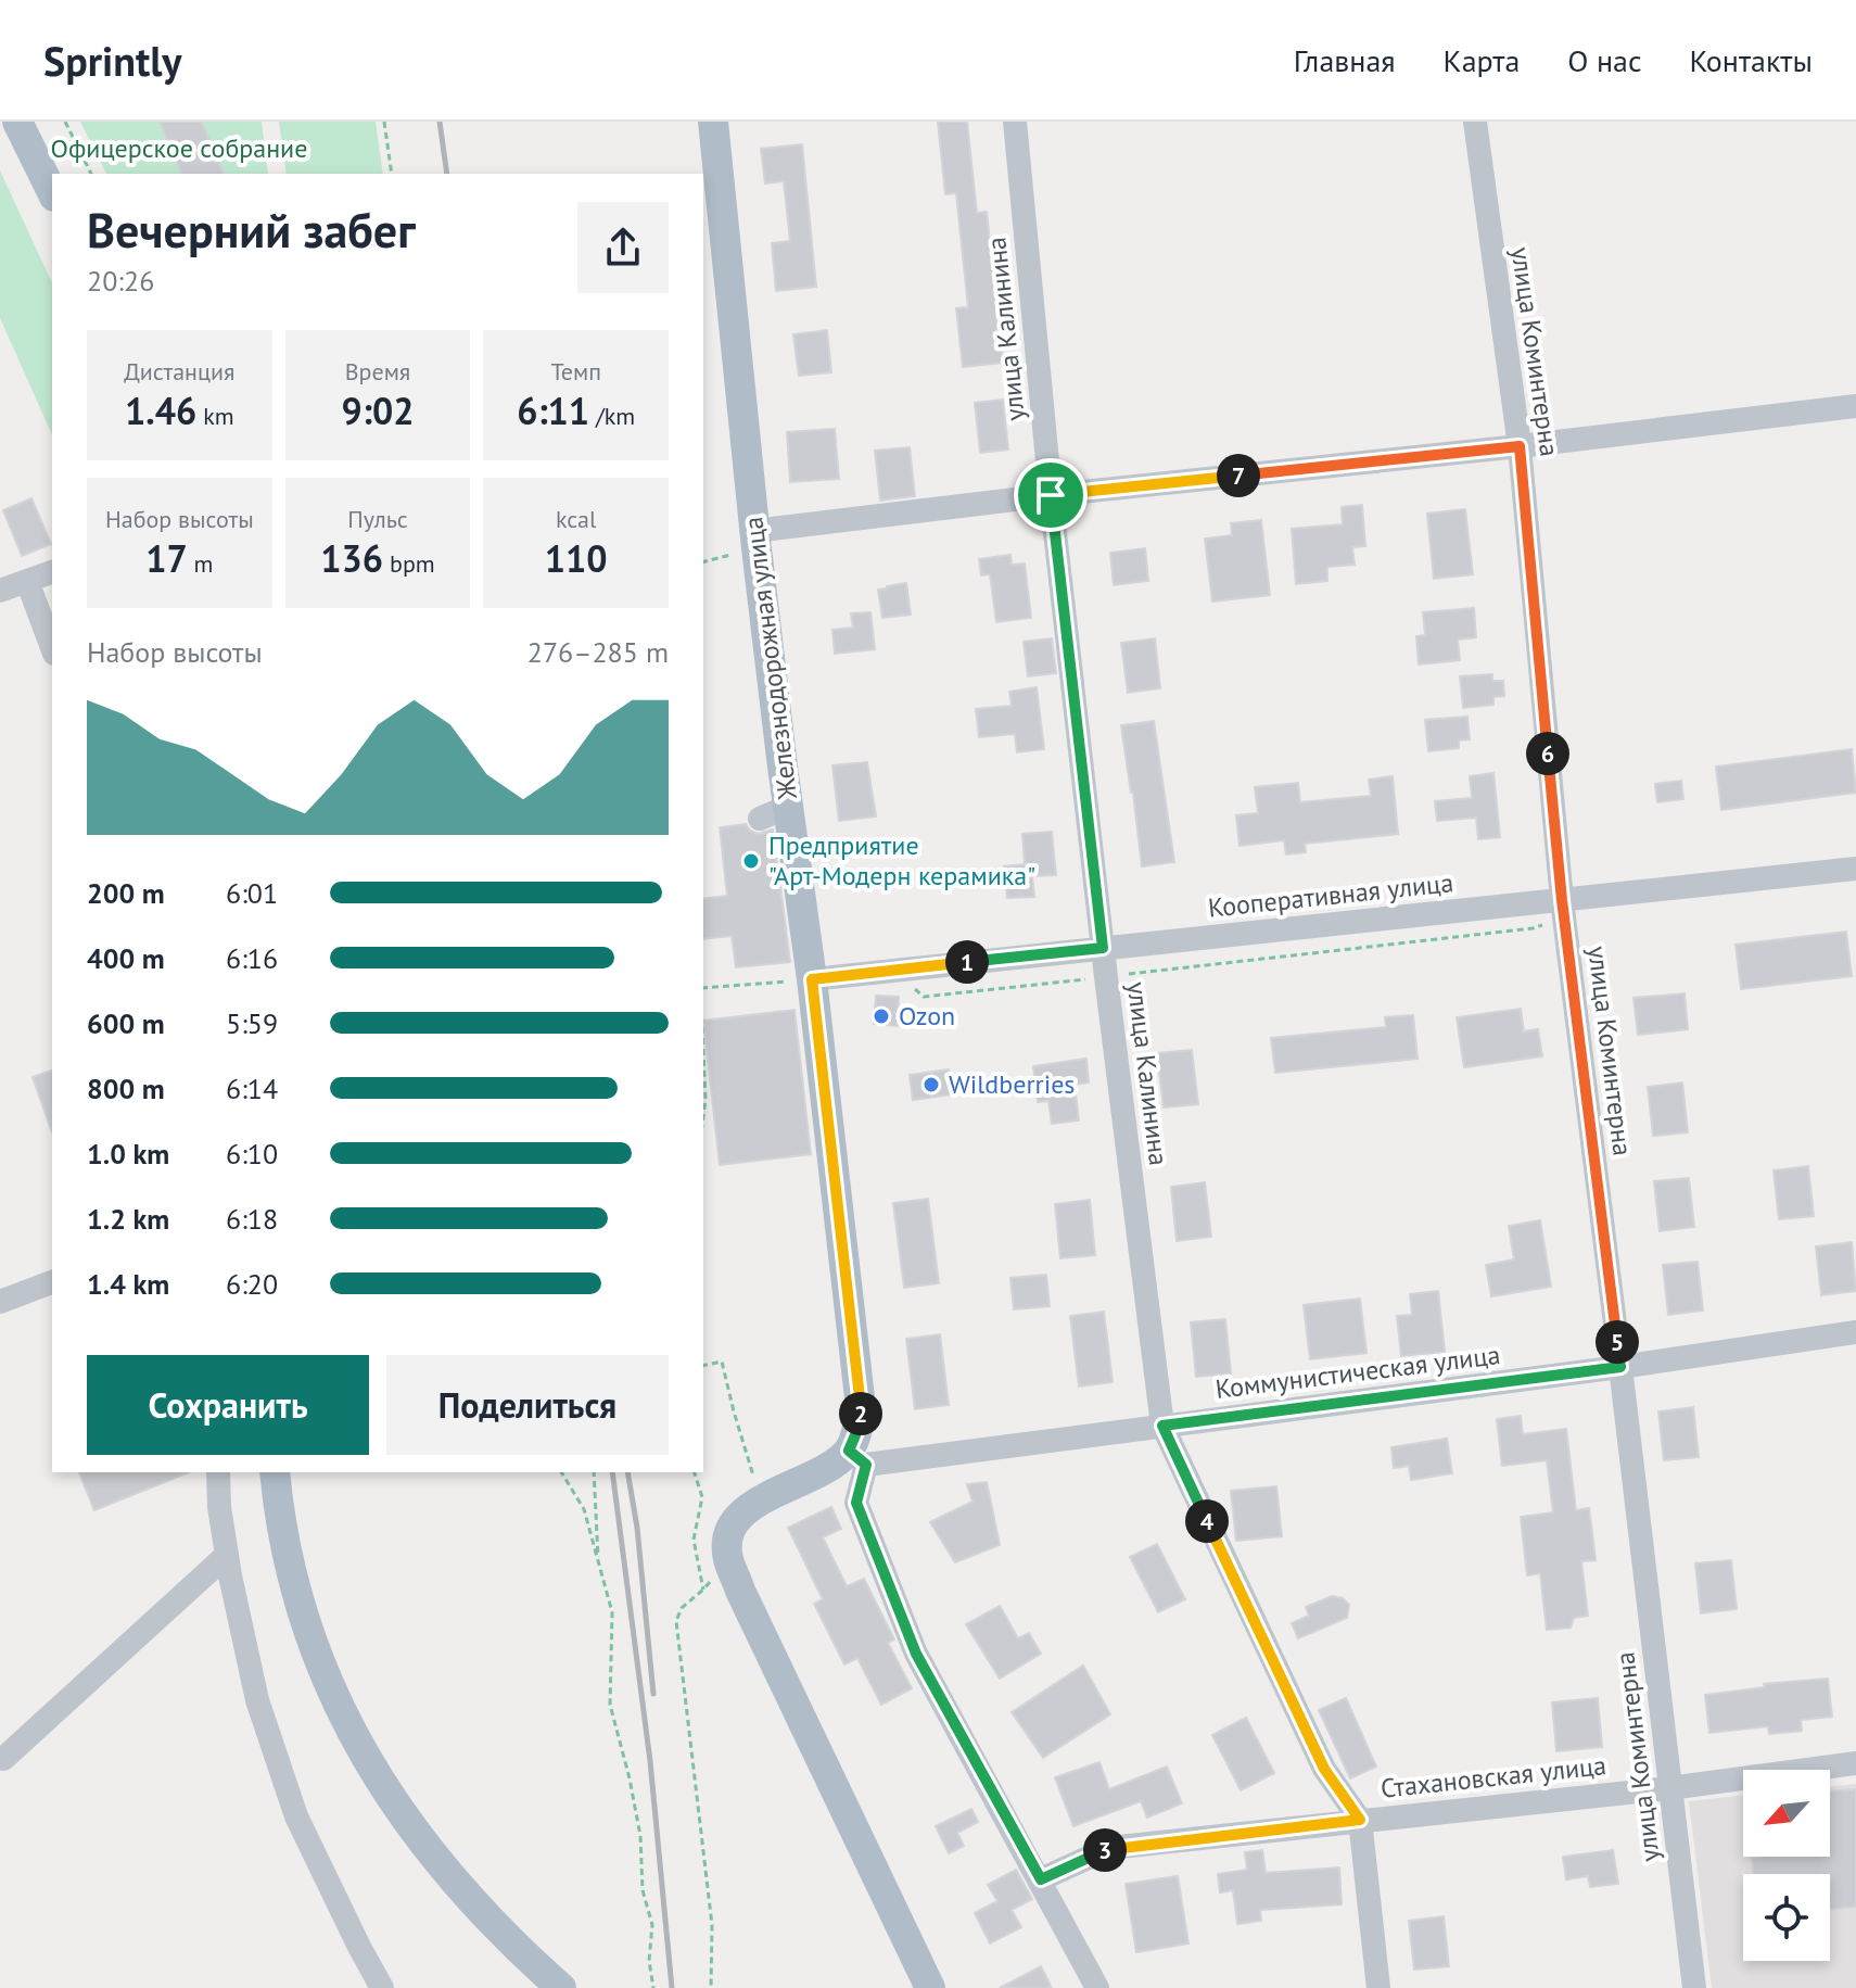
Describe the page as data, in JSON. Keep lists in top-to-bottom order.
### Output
{
  "streets": {
    "main road": ["Железнодорожная улица"],
    "street": [
      "улица Калинина",
      "улица Коминтерна",
      "Кооперативная улица",
      "Коммунистическая улица",
      "Стахановская улица"
    ]
  },
  "crossings": [
    ["улица Калинина", "Кооперативная улица"],
    ["улица Калинина", "Коммунистическая улица"],
    ["улица Калинина", "Стахановская улица"],
    ["улица Коминтерна", "Кооперативная улица"],
    ["улица Коминтерна", "Коммунистическая улица"],
    ["улица Коминтерна", "Стахановская улица"],
    ["Железнодорожная улица", "Кооперативная улица"],
    ["Железнодорожная улица", "Коммунистическая улица"],
    ["Железнодорожная улица", "Стахановская улица"]
  ],
  "parks": ["Офицерское собрание"],
  "places": ["Предприятие \"Арт-Модерн керамика\"", "Ozon", "Wildberries"],
  "north": "bottom left",
  "page": {
    "header": "Sprintly",
    "nav": [
      "Главная",
      "Карта",
      "О нас",
      "Контакты"
    ],
    "heading": ["Вечерний забег", "20:26"],
    "stats": [
      ["Дистанция", "1.46 km"],
      ["Время", "9:02"],
      ["Темп", "6:11 /km"],
      ["Набор высоты", "17 m"],
      ["Пульс", "136 bpm"],
      ["kcal", "110"]
    ],
    "pins": [
      "7",
      "6",
      "1",
      "5",
      "2",
      "4",
      "3"
    ],
    "chart": ["Набор высоты", "276–285 m"],
    "list": [
      {
        "name": "200 m",
        "note": "6:01"
      },
      {
        "name": "400 m",
        "note": "6:16"
      },
      {
        "name": "600 m",
        "note": "5:59"
      },
      {
        "name": "800 m",
        "note": "6:14"
      },
      {
        "name": "1.0 km",
        "note": "6:10"
      },
      {
        "name": "1.2 km",
        "note": "6:18"
      },
      {
        "name": "1.4 km",
        "note": "6:20"
      }
    ],
    "buttons": ["Сохранить", "Поделиться"]
  }
}
